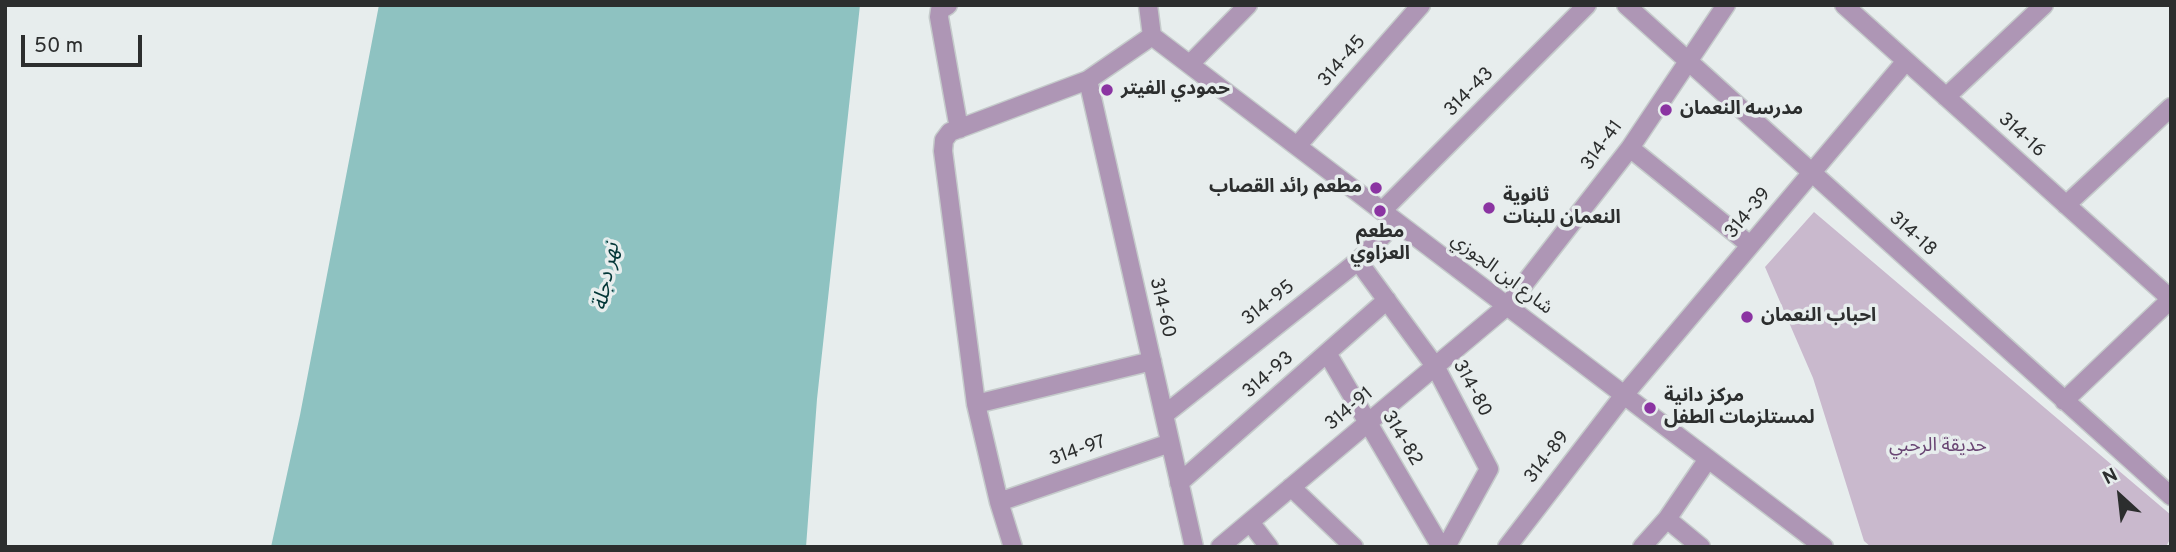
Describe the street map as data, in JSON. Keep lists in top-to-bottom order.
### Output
{
  "streets": {
    "street": [
      "314-45",
      "314-43",
      "314-16",
      "314-41",
      "314-39",
      "314-18",
      "شارع ابن الجوزي",
      "314-95",
      "314-60",
      "314-93",
      "314-80",
      "314-91",
      "314-82",
      "314-97",
      "314-89"
    ]
  },
  "crossings": [
    ["314-45", "شارع ابن الجوزي"],
    ["314-43", "شارع ابن الجوزي"],
    ["314-43", "314-95"],
    ["314-16", "314-39"],
    ["314-41", "314-18"],
    ["314-41", "شارع ابن الجوزي"],
    ["314-41", "314-91"],
    ["314-39", "314-18"],
    ["314-39", "شارع ابن الجوزي"],
    ["314-39", "314-89"],
    ["شارع ابن الجوزي", "314-95"],
    ["شارع ابن الجوزي", "314-91"],
    ["شارع ابن الجوزي", "314-89"],
    ["314-95", "314-60"],
    ["314-95", "314-80"],
    ["314-60", "314-93"],
    ["314-60", "314-97"],
    ["314-93", "314-80"],
    ["314-93", "314-82"],
    ["314-80", "314-91"],
    ["314-80", "314-82"],
    ["314-91", "314-82"]
  ],
  "water": ["نهر دجلة"],
  "parks": ["حديقة الرحبي"],
  "places": [
    "حمودي الفيتر",
    "مدرسه النعمان",
    "مطعم رائد القصاب",
    "ثانوية النعمان للبنات",
    "مطعم العزاوي",
    "احباب النعمان",
    "مركز دانية لمستلزمات الطفل"
  ],
  "scale_bar": "50 m",
  "north": "top left"
}
